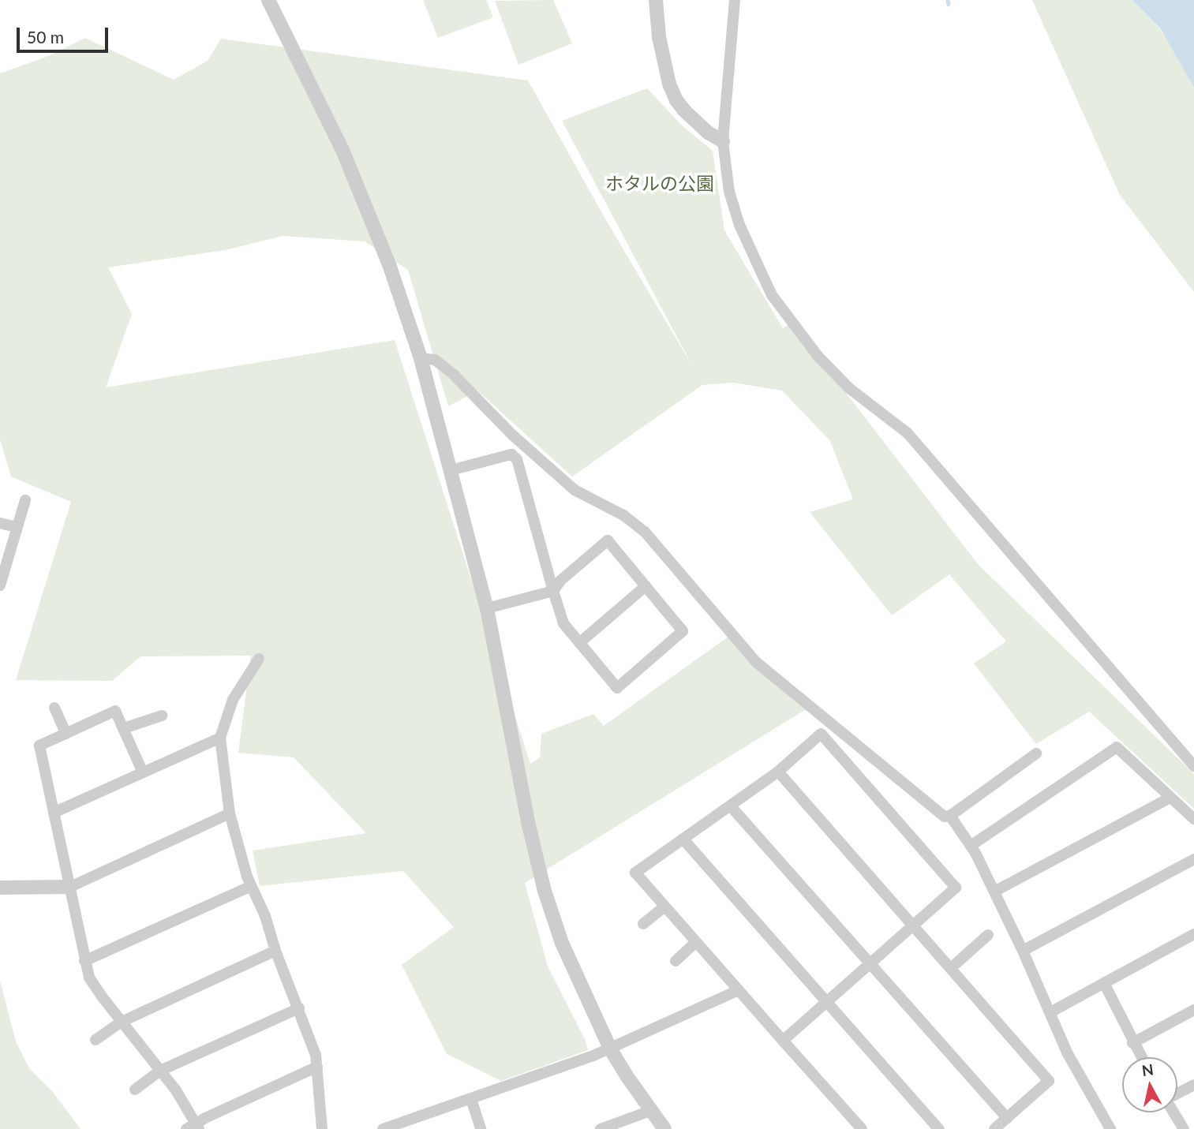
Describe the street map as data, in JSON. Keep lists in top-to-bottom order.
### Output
{
  "parks": ["ホタルの公園"],
  "scale_bar": "50 m",
  "north": "top"
}
